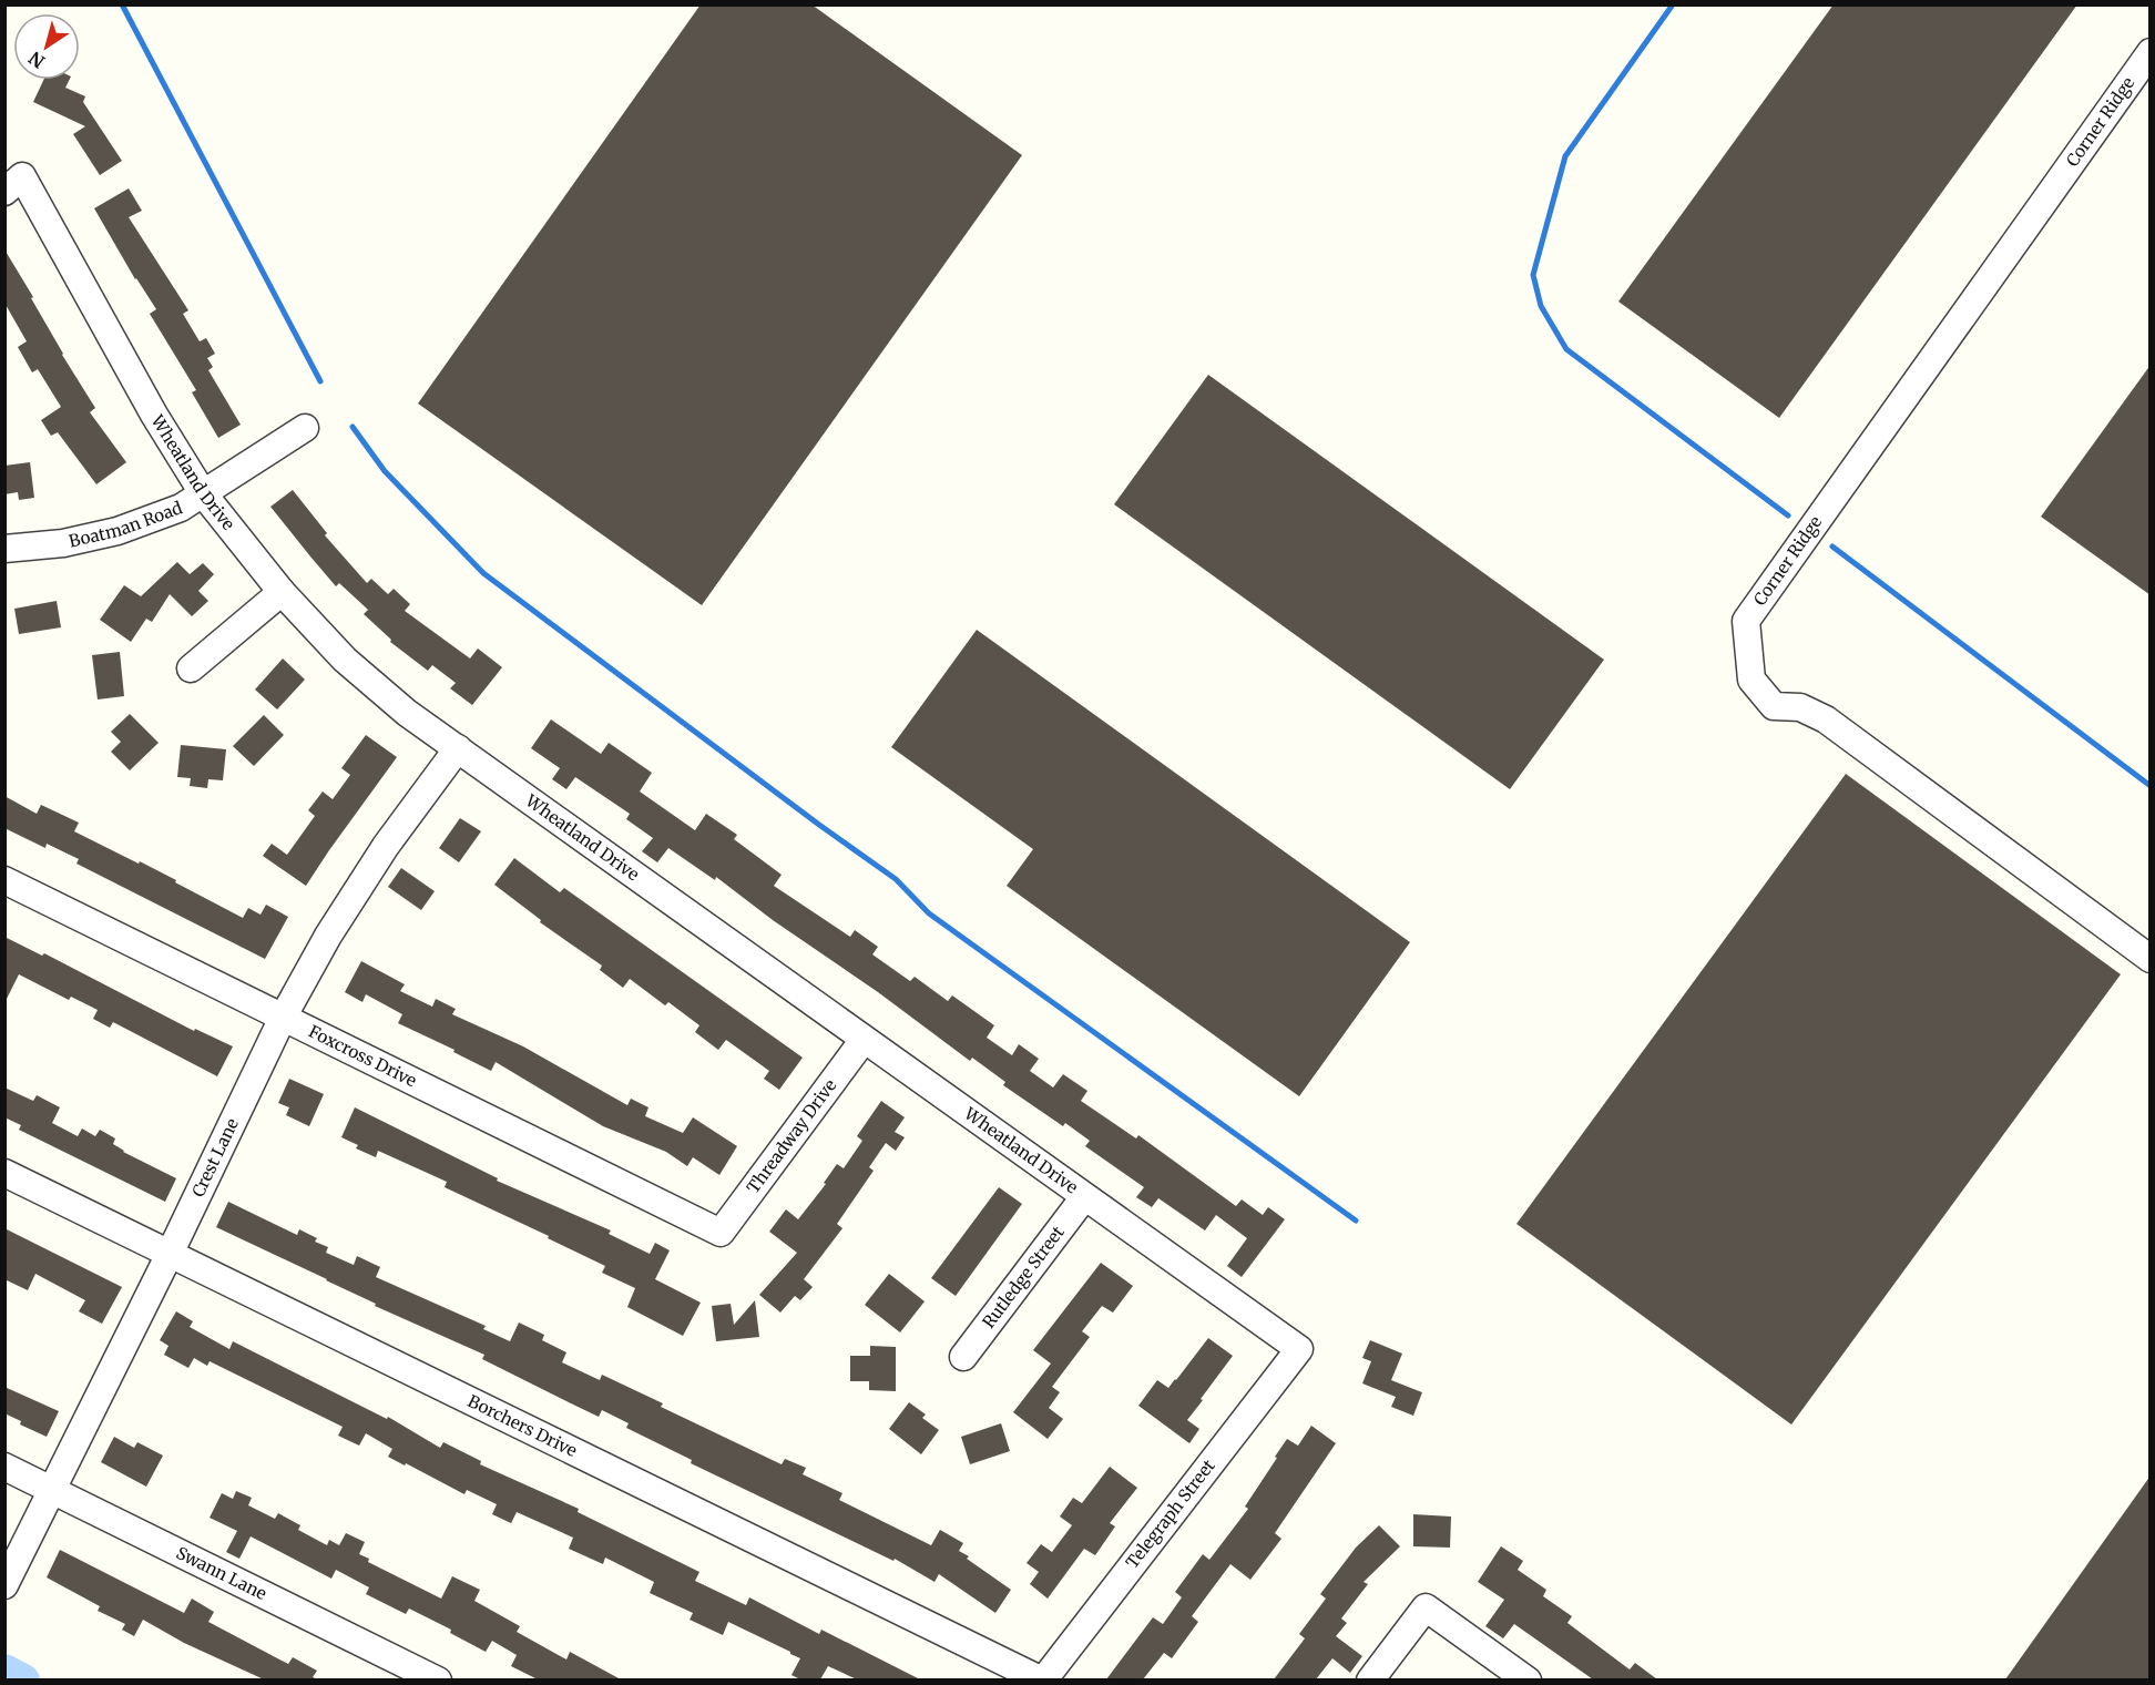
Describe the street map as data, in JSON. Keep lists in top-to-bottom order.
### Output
{
  "streets": {
    "street": [
      "Corner Ridge",
      "Wheatland Drive",
      "Boatman Road",
      "Foxcross Drive",
      "Threadway Drive",
      "Crest Lane",
      "Rutledge Street",
      "Borchers Drive",
      "Telegraph Street",
      "Swann Lane"
    ]
  },
  "crossings": [
    ["Wheatland Drive", "Boatman Road"],
    ["Wheatland Drive", "Threadway Drive"],
    ["Wheatland Drive", "Crest Lane"],
    ["Wheatland Drive", "Rutledge Street"],
    ["Wheatland Drive", "Telegraph Street"],
    ["Foxcross Drive", "Threadway Drive"],
    ["Foxcross Drive", "Crest Lane"],
    ["Crest Lane", "Borchers Drive"],
    ["Crest Lane", "Swann Lane"],
    ["Borchers Drive", "Telegraph Street"]
  ],
  "north": "bottom left"
}
